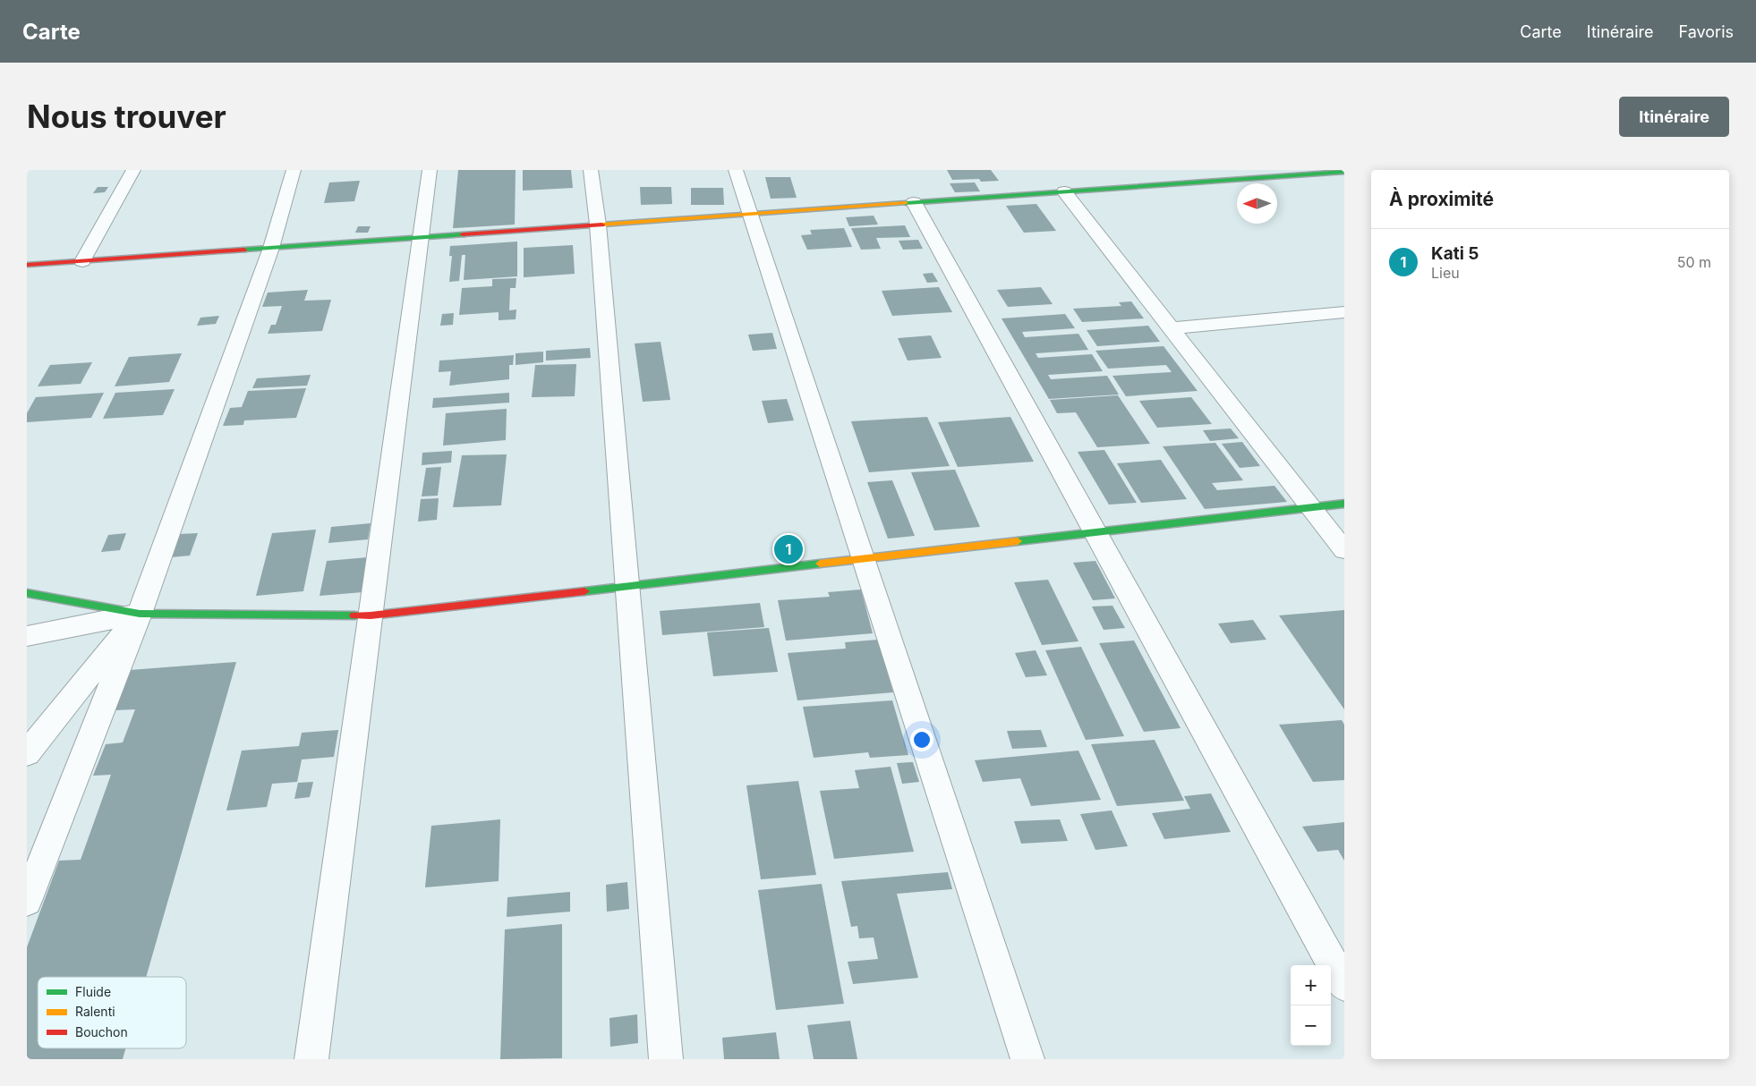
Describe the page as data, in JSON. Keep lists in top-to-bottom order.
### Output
{
  "legend": ["Fluide", "Ralenti", "Bouchon"],
  "north": "left",
  "page": {
    "header": "Carte",
    "nav": ["Carte", "Itinéraire", "Favoris"],
    "buttons": "Itinéraire",
    "title": "Nous trouver",
    "heading": "À proximité",
    "list": [
      {
        "mark": "1",
        "name": "Kati 5",
        "note": "Lieu",
        "value": "50 m"
      }
    ],
    "pins": "1",
    "map_buttons": ["+", "−"]
  }
}
